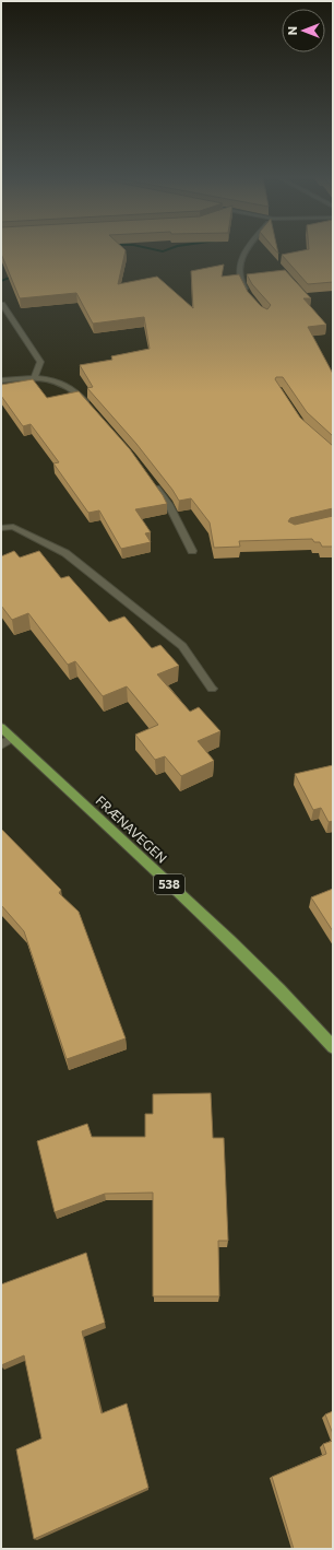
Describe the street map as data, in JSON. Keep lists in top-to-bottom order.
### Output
{
  "streets": {
    "main road": ["FRÆNAVEGEN", "538"]
  },
  "north": "left"
}
